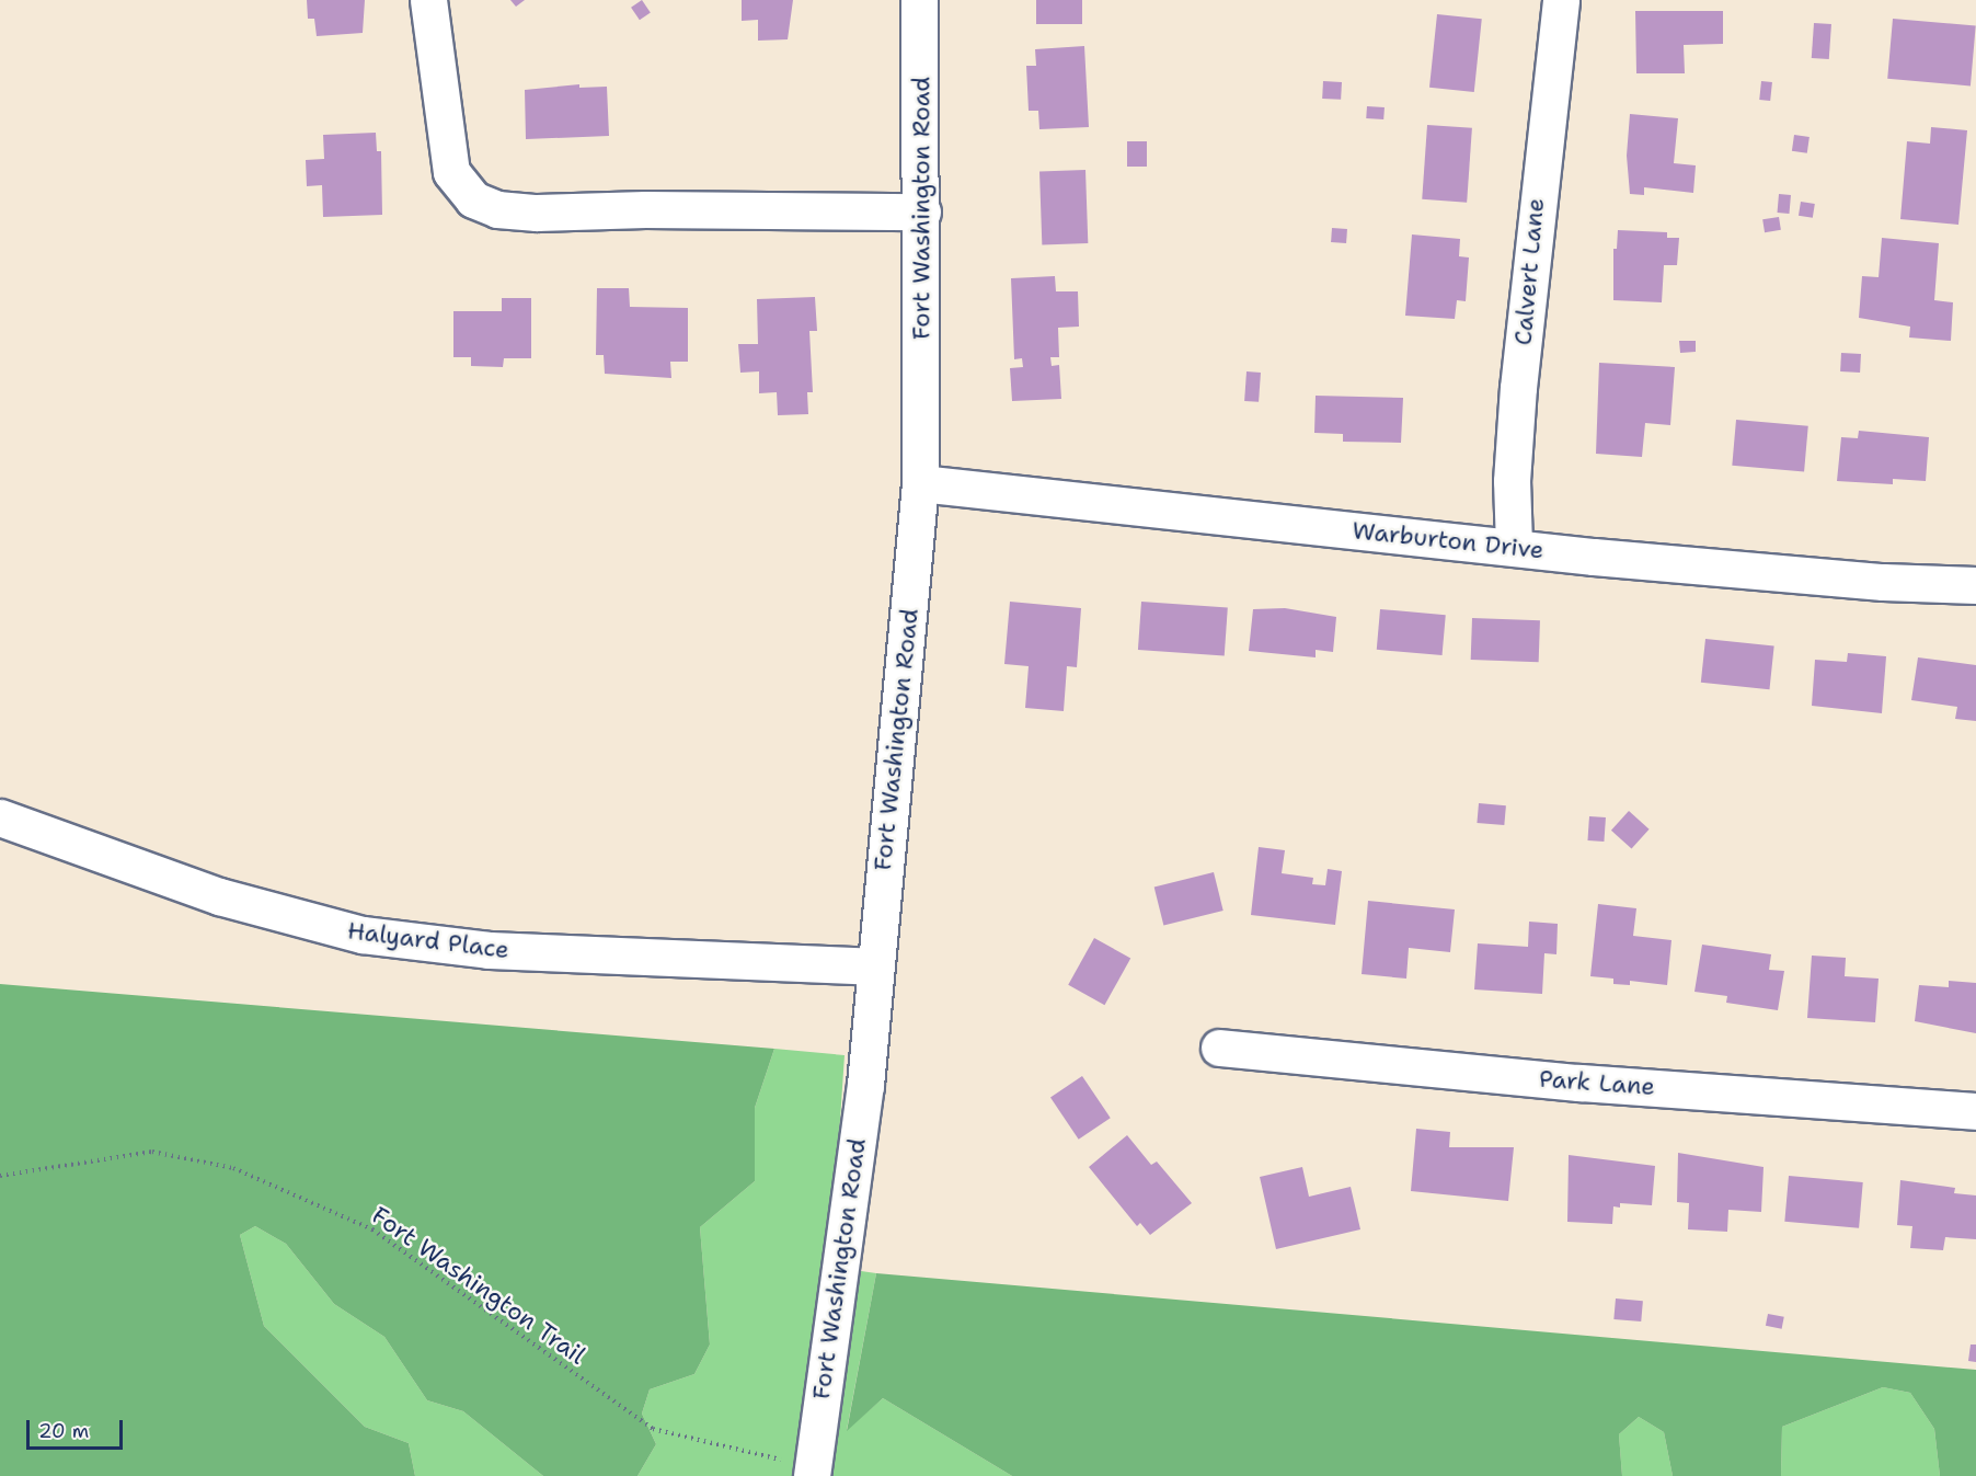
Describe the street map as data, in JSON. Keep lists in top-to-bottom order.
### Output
{
  "streets": {
    "street": [
      "Fort Washington Road",
      "Calvert Lane",
      "Warburton Drive",
      "Halyard Place",
      "Park Lane"
    ],
    "path": ["Fort Washington Trail"]
  },
  "crossings": [
    ["Fort Washington Road", "Warburton Drive"],
    ["Fort Washington Road", "Halyard Place"],
    ["Fort Washington Road", "Fort Washington Trail"],
    ["Calvert Lane", "Warburton Drive"]
  ],
  "scale_bar": "20 m"
}
